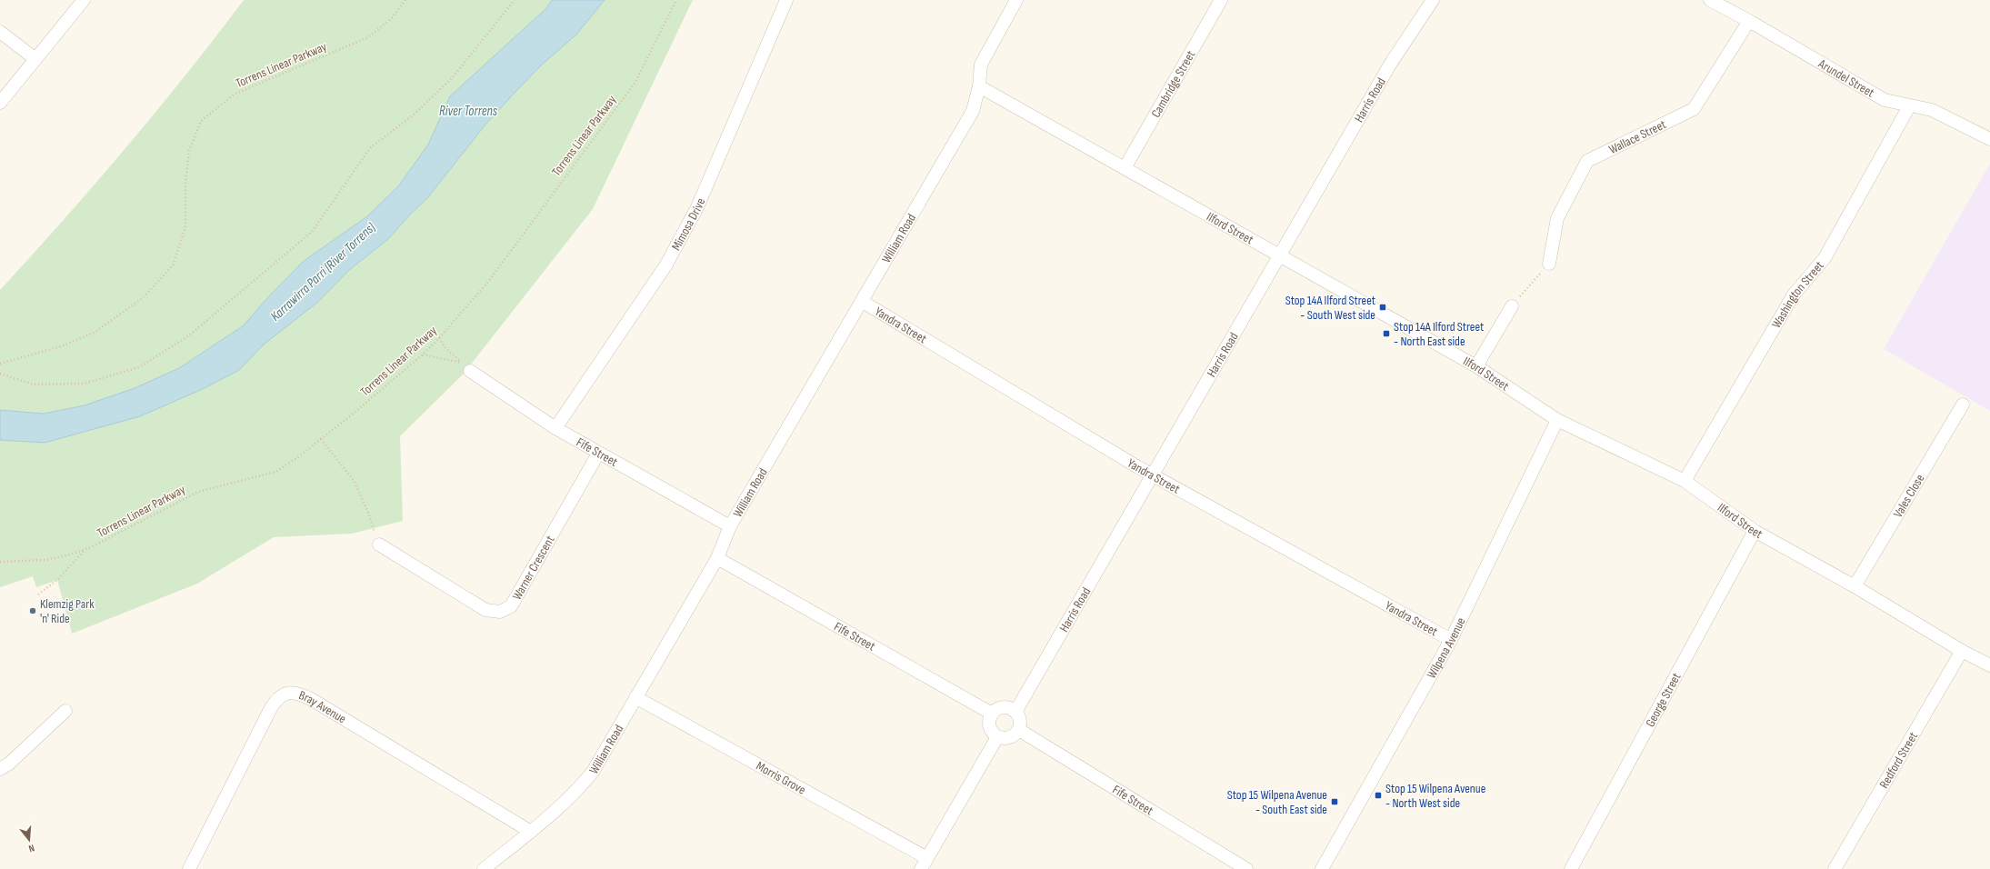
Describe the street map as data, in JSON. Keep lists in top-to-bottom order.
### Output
{
  "streets": {
    "street": [
      "Arundel Street",
      "Cambridge Street",
      "Harris Road",
      "Wallace Street",
      "Mimosa Drive",
      "Ilford Street",
      "William Road",
      "Washington Street",
      "Yandra Street",
      "Fife Street",
      "Vales Close",
      "Warner Crescent",
      "Wilpena Avenue",
      "George Street",
      "Bray Avenue",
      "Redford Street",
      "Morris Grove"
    ],
    "path": ["Torrens Linear Parkway"]
  },
  "crossings": [
    ["Arundel Street", "Wallace Street"],
    ["Arundel Street", "Washington Street"],
    ["Cambridge Street", "Ilford Street"],
    ["Harris Road", "Ilford Street"],
    ["Harris Road", "Yandra Street"],
    ["Harris Road", "Fife Street"],
    ["Mimosa Drive", "Fife Street"],
    ["Ilford Street", "William Road"],
    ["Ilford Street", "Washington Street"],
    ["Ilford Street", "Vales Close"],
    ["Ilford Street", "Wilpena Avenue"],
    ["Ilford Street", "George Street"],
    ["Ilford Street", "Redford Street"],
    ["William Road", "Yandra Street"],
    ["William Road", "Fife Street"],
    ["William Road", "Bray Avenue"],
    ["William Road", "Morris Grove"],
    ["Yandra Street", "Wilpena Avenue"],
    ["Fife Street", "Warner Crescent"]
  ],
  "water": ["River Torrens", "Karrawirra Parri (River Torrens)"],
  "places": {
    "transit": [
      "Stop 14A Ilford Street - South West side",
      "Stop 14A Ilford Street - North East side",
      "Stop 15 Wilpena Avenue - North West side",
      "Stop 15 Wilpena Avenue - South East side"
    ],
    "other": ["Klemzig Park 'n' Ride"]
  },
  "north": "bottom"
}
